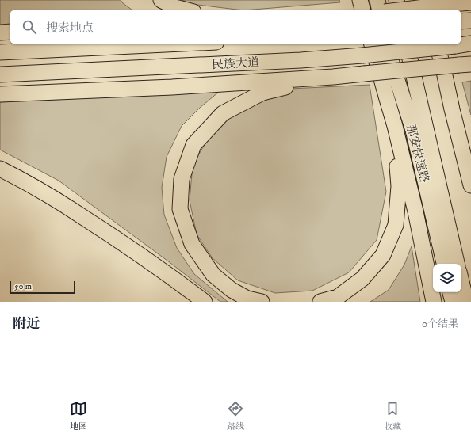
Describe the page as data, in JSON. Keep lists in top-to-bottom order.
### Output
{
  "streets": {
    "highway": ["民族大道", "那安快速路"]
  },
  "scale_bar": "50 m",
  "page": {
    "search": "搜索地点",
    "scale": "50 m",
    "heading": ["附近", "0个结果"],
    "nav": ["地图", "路线", "收藏"]
  }
}
